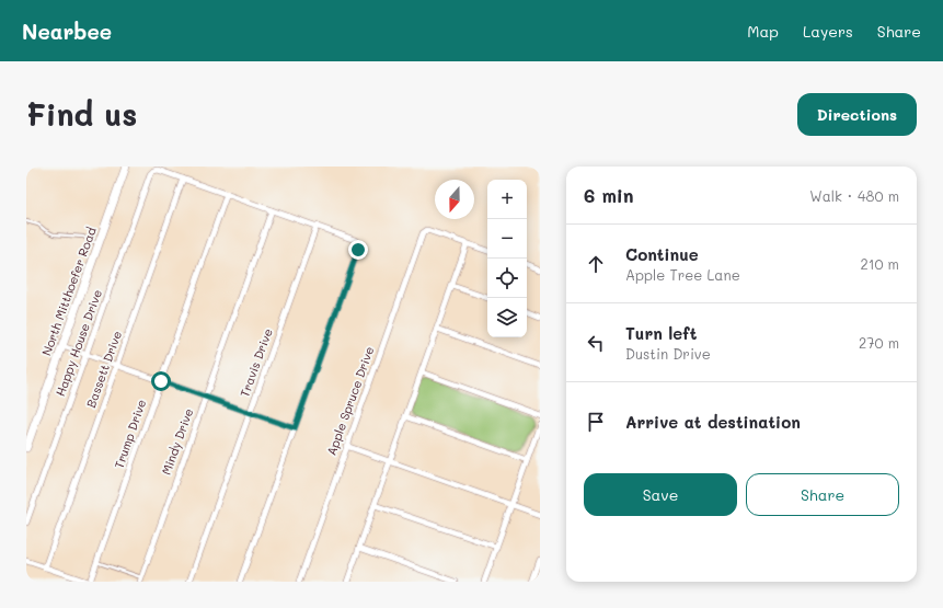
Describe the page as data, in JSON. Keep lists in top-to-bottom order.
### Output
{
  "streets": {
    "main road": ["North Mitthoefer Road"],
    "street": [
      "Happy House Drive",
      "Travis Drive",
      "Bassett Drive",
      "Apple Spruce Drive",
      "Trump Drive",
      "Mindy Drive"
    ]
  },
  "crossings": [
    ["Happy House Drive", "Bassett Drive"]
  ],
  "north": "bottom",
  "page": {
    "header": "Nearbee",
    "nav": ["Map", "Layers", "Share"],
    "buttons": [
      "Directions",
      ["Save", "Share"]
    ],
    "title": "Find us",
    "heading": ["6 min", "Walk · 480 m"],
    "map_buttons": ["+", "−"],
    "list": [
      ["Continue", "Apple Tree Lane", "210 m"],
      ["Turn left", "Dustin Drive", "270 m"],
      "Arrive at destination"
    ]
  }
}
